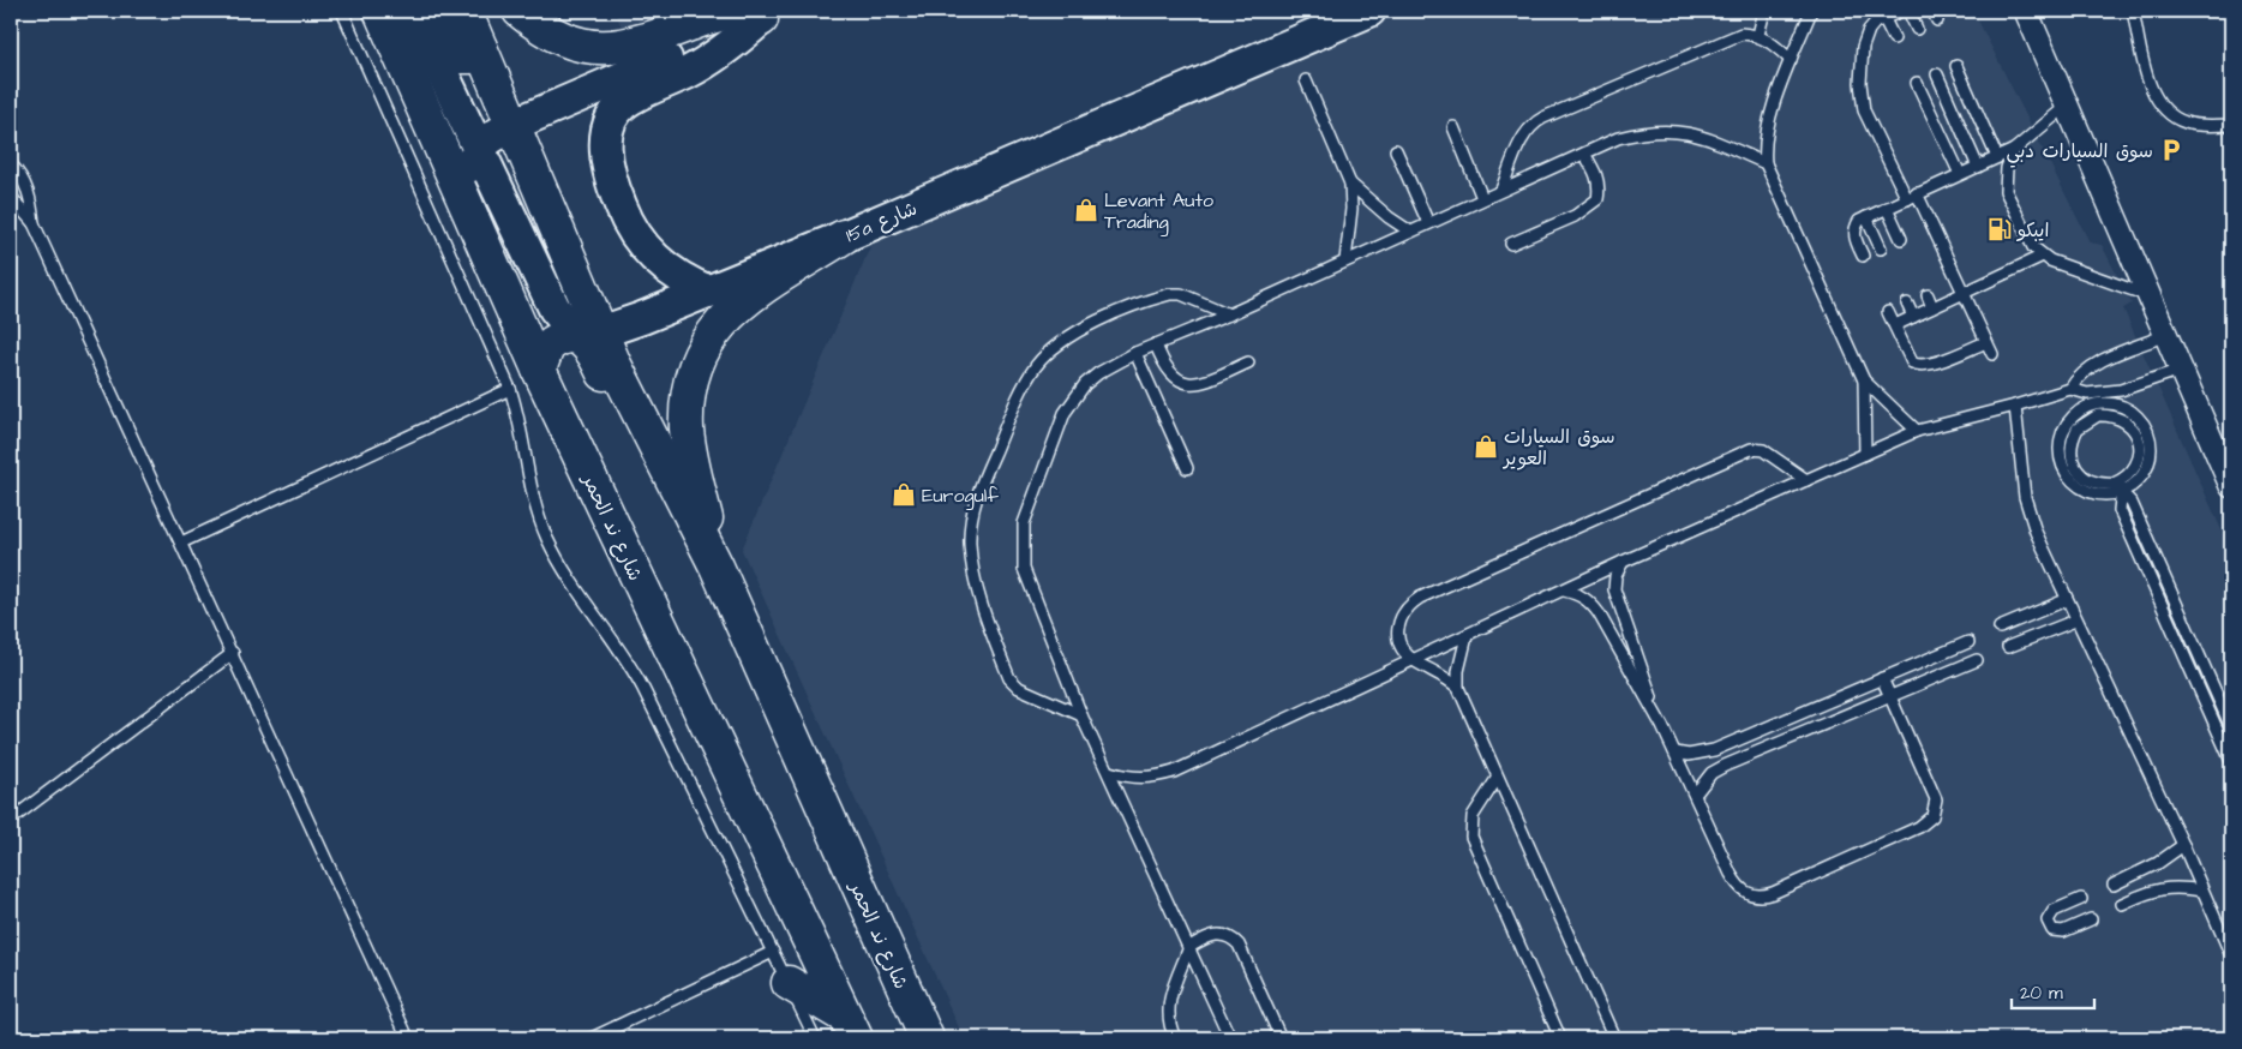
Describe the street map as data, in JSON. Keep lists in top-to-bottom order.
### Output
{
  "streets": {
    "main road": ["15a شارع", "شارع ند الحمر"]
  },
  "crossings": [
    ["15a شارع", "شارع ند الحمر"]
  ],
  "places": {
    "parking": ["سوق السيارات دبي"],
    "shop": ["Levant Auto Trading", "سوق السيارات العوير", "Eurogulf"],
    "fuel station": ["ايبكو"]
  },
  "scale_bar": "20 m"
}
